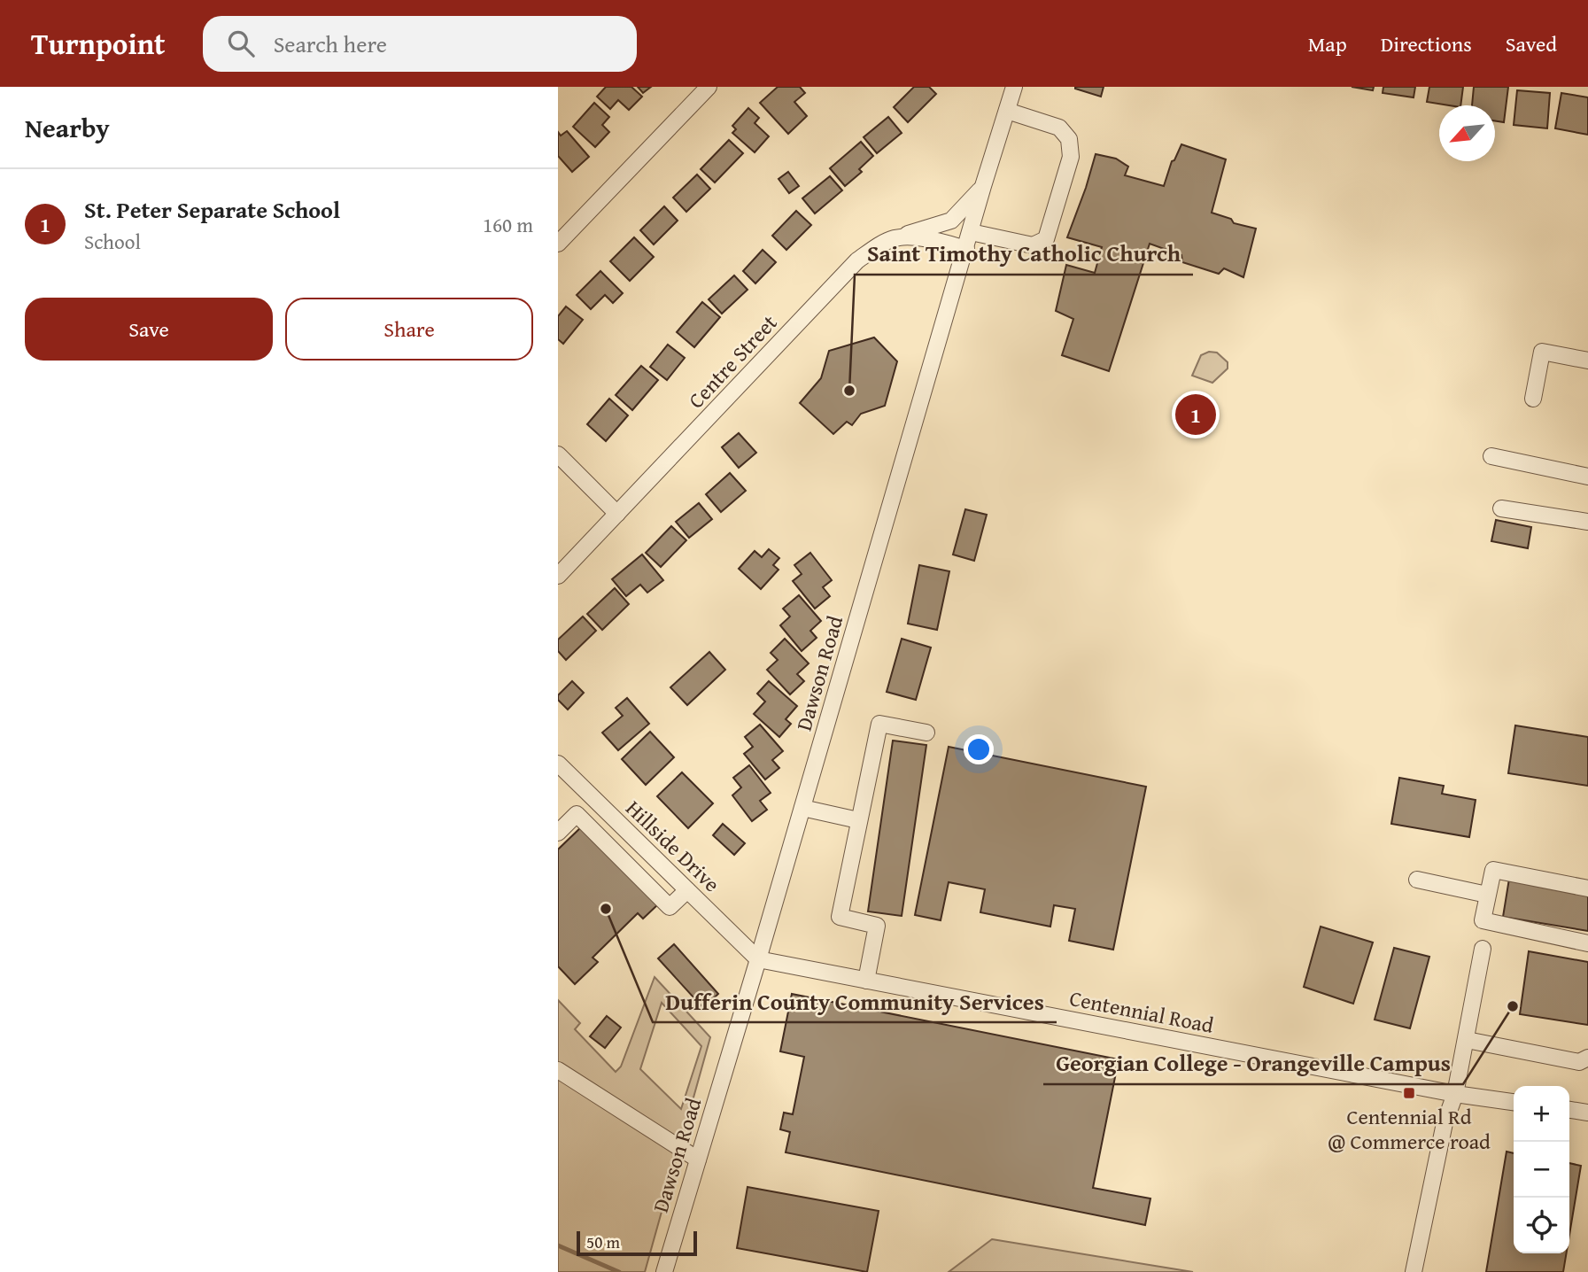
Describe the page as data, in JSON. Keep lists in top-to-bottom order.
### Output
{
  "streets": {
    "street": [
      "Centre Street",
      "Dawson Road",
      "Hillside Drive",
      "Centennial Road"
    ]
  },
  "crossings": [
    ["Centre Street", "Dawson Road"],
    ["Dawson Road", "Hillside Drive"],
    ["Dawson Road", "Centennial Road"],
    ["Hillside Drive", "Centennial Road"]
  ],
  "places": {
    "other": ["Saint Timothy Catholic Church", "Dufferin County Community Services", "Georgian College - Orangeville Campus"],
    "transit": ["Centennial Rd @ Commerce road"]
  },
  "scale_bar": "50 m",
  "north": "bottom left",
  "page": {
    "header": "Turnpoint",
    "search": "Search here",
    "nav": ["Map", "Directions", "Saved"],
    "heading": "Nearby",
    "list": [
      {
        "mark": "1",
        "name": "St. Peter Separate School",
        "note": "School",
        "value": "160 m"
      }
    ],
    "buttons": ["Save", "Share"],
    "pins": "1",
    "map_buttons": ["+", "−"],
    "scale": "50 m"
  }
}
